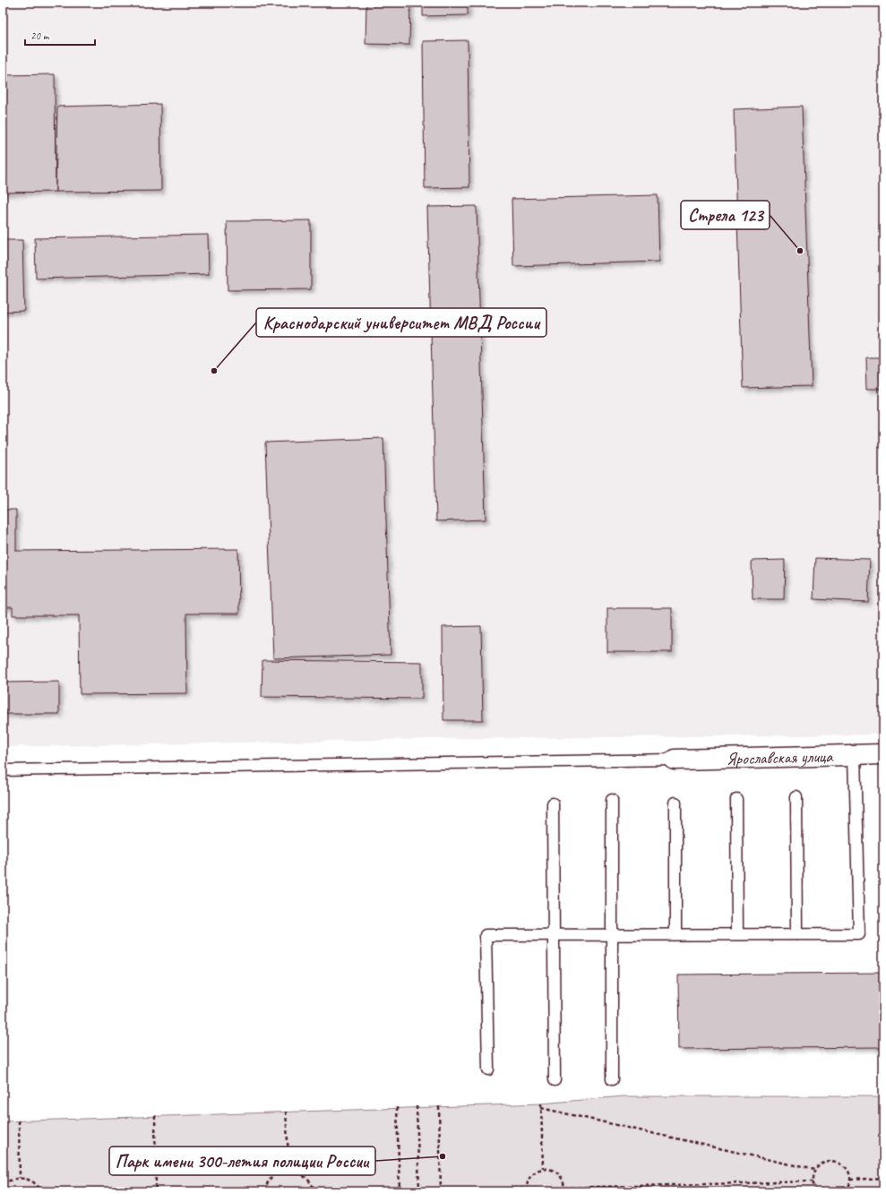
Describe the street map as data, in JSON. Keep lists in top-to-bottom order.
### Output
{
  "streets": {
    "street": ["Ярославская улица"]
  },
  "places": ["Стрела 123", "Краснодарский университет МВД России", "Парк имени 300-летия полиции России"],
  "scale_bar": "20 m"
}
